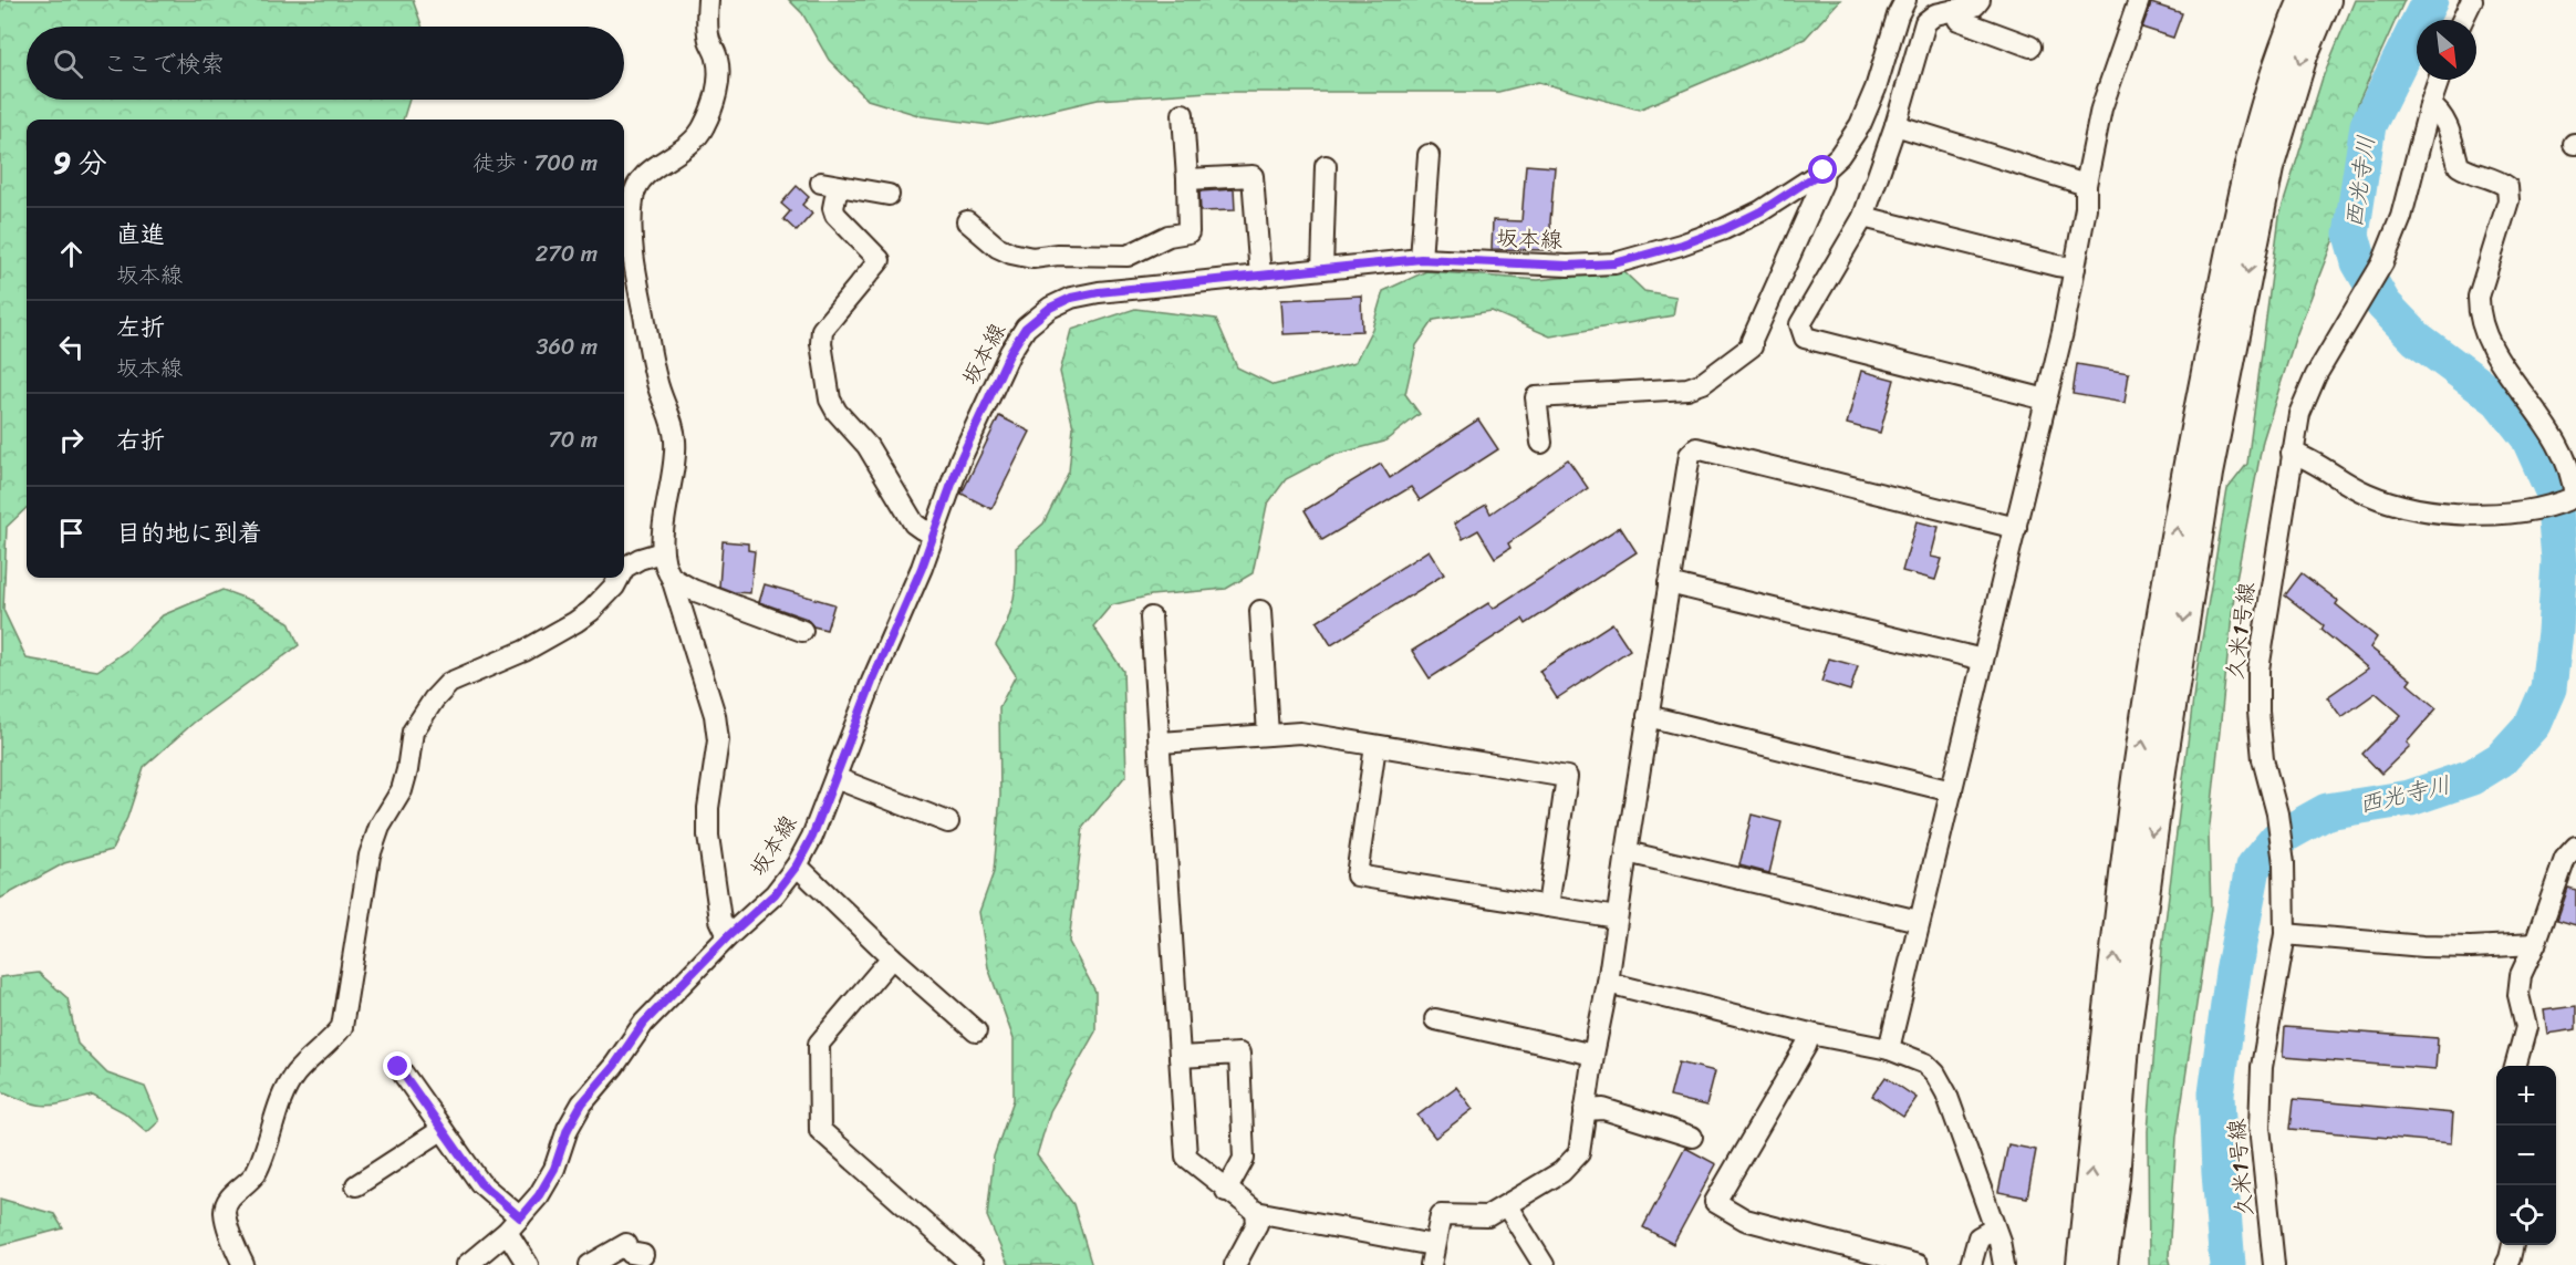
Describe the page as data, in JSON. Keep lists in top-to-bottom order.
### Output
{
  "streets": {
    "street": ["坂本線", "久米1号線"]
  },
  "water": ["西光寺川"],
  "north": "bottom right",
  "page": {
    "search": "ここで検索",
    "heading": ["9 分", "徒歩 · 700 m"],
    "list": [
      ["直進", "坂本線", "270 m"],
      ["左折", "坂本線", "360 m"],
      ["右折", "70 m"],
      "目的地に到着"
    ],
    "map_buttons": ["+", "−"]
  }
}
